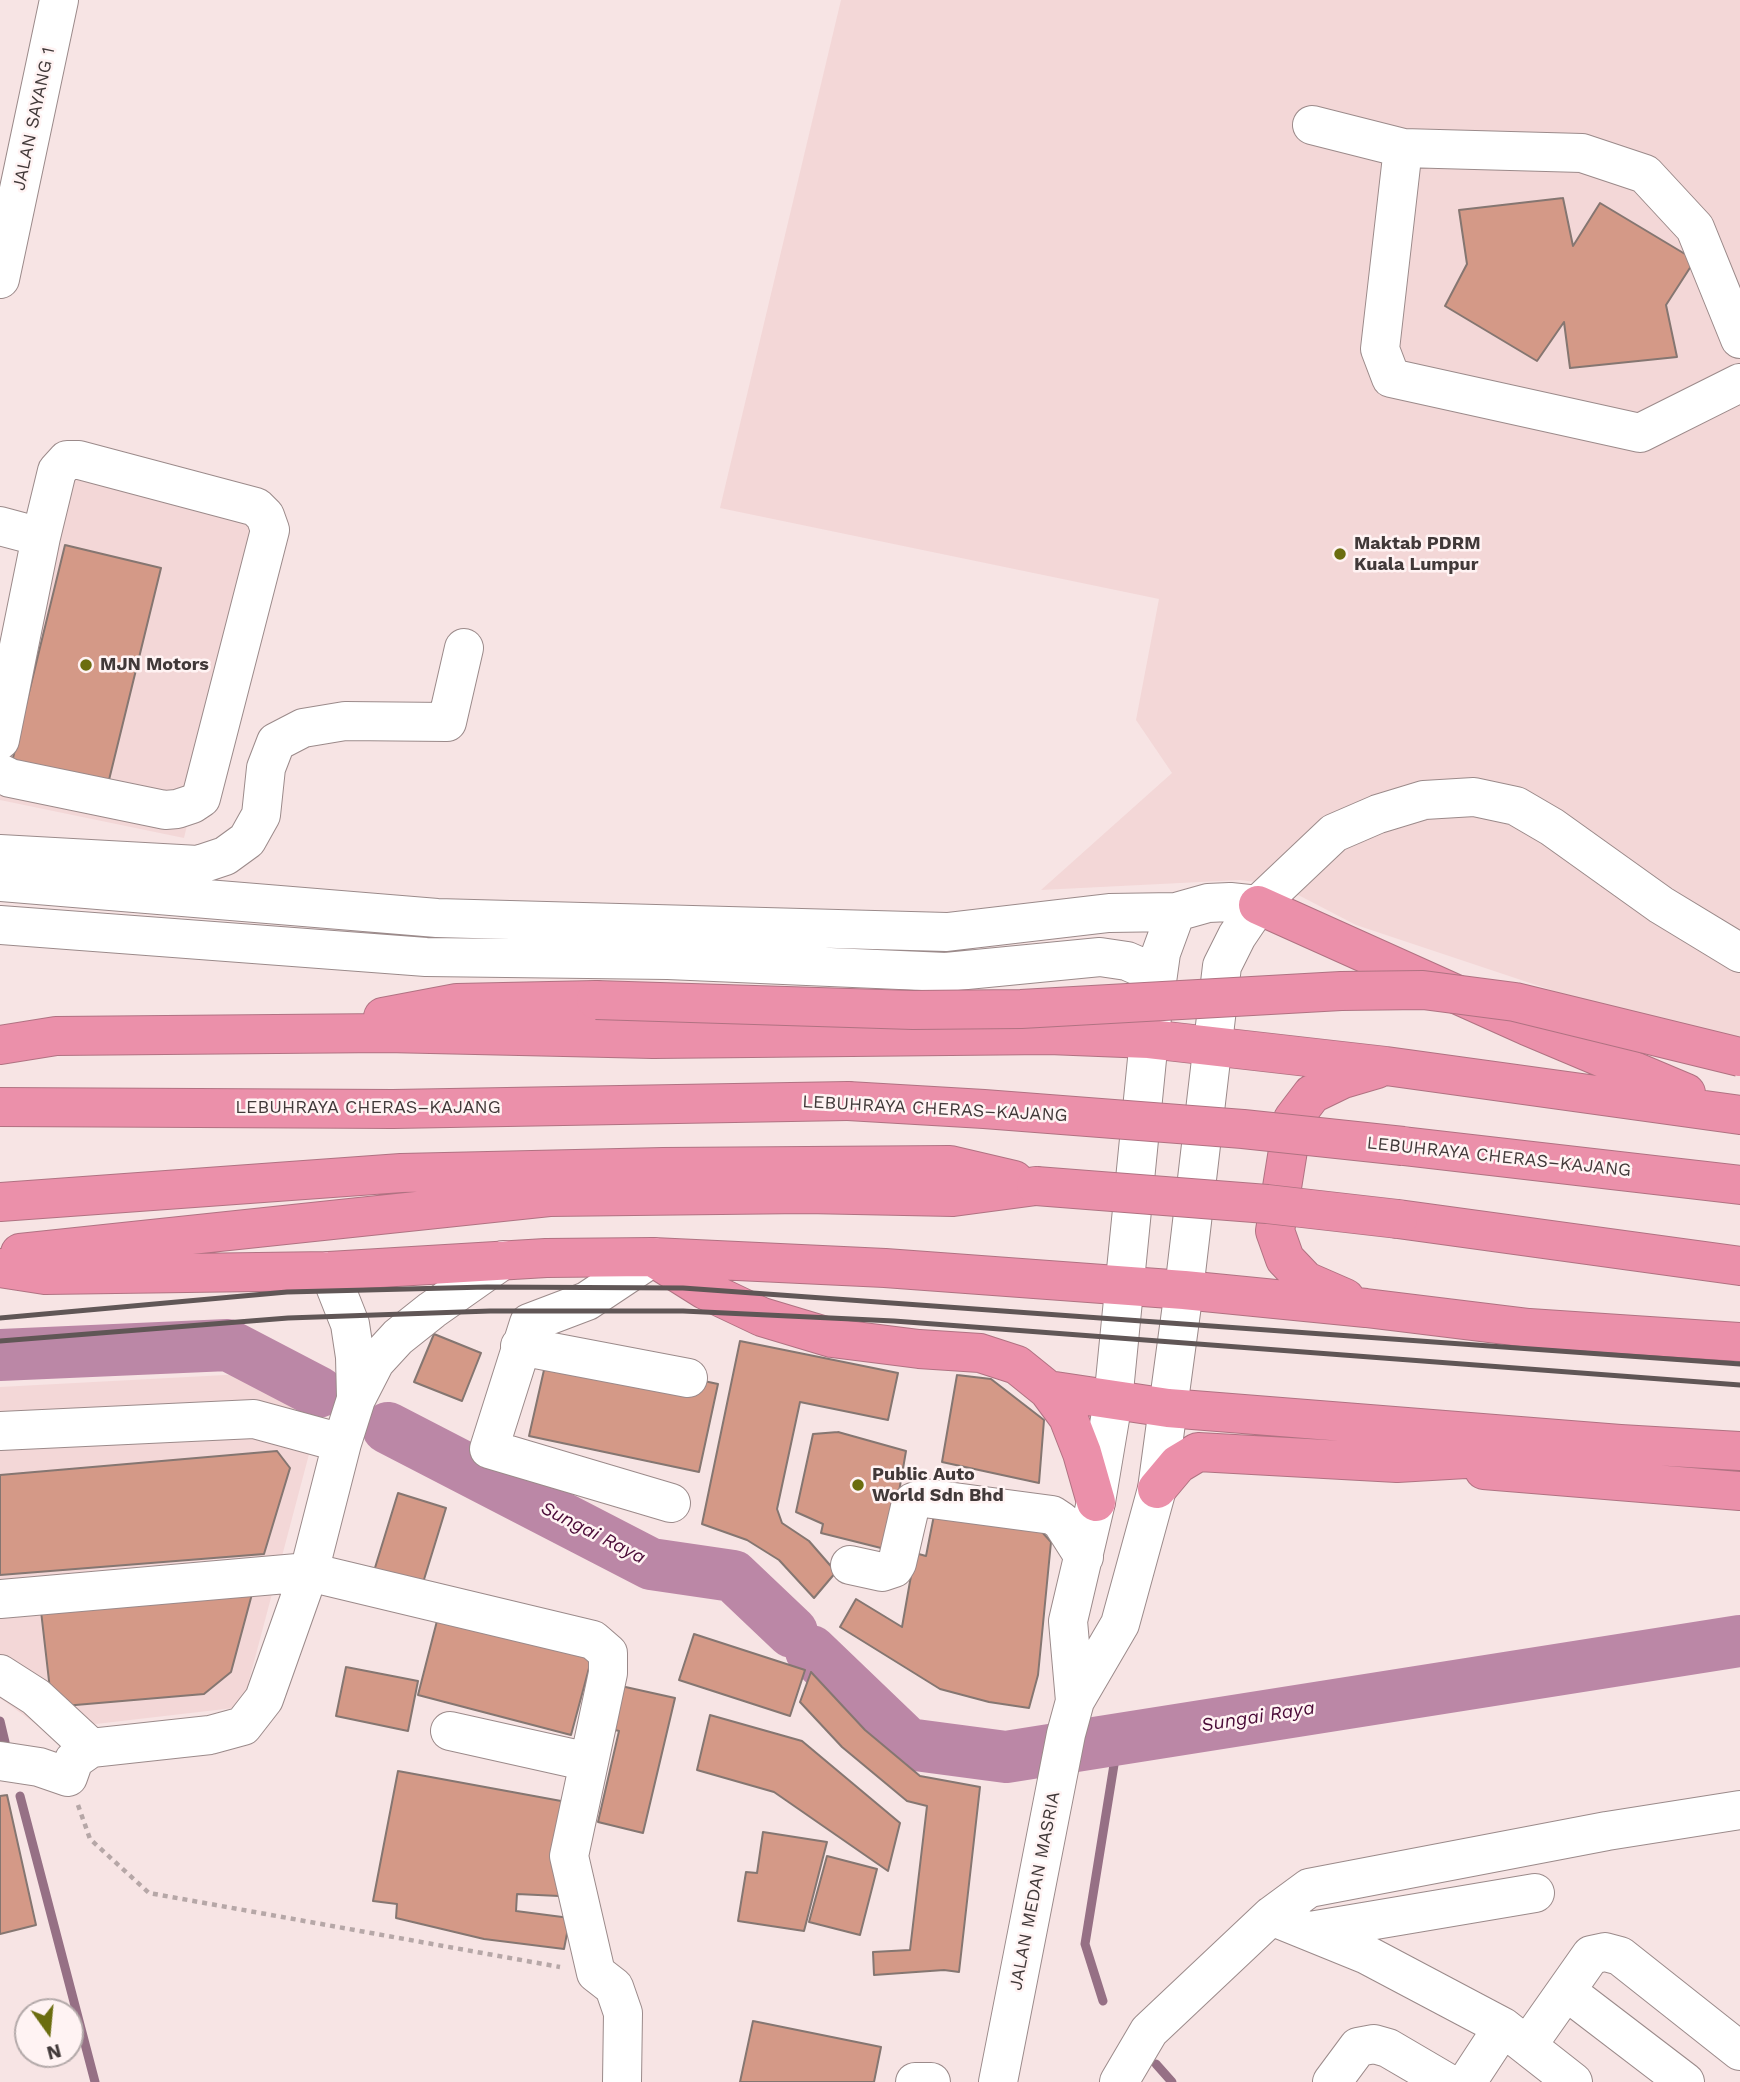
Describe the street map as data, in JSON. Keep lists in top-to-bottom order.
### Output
{
  "streets": {
    "highway": ["LEBUHRAYA CHERAS–KAJANG"],
    "street": ["JALAN SAYANG 1", "JALAN MEDAN MASRIA"]
  },
  "water": ["Sungai Raya"],
  "places": ["Maktab PDRM Kuala Lumpur", "MJN Motors", "Public Auto World Sdn Bhd"],
  "north": "bottom"
}
